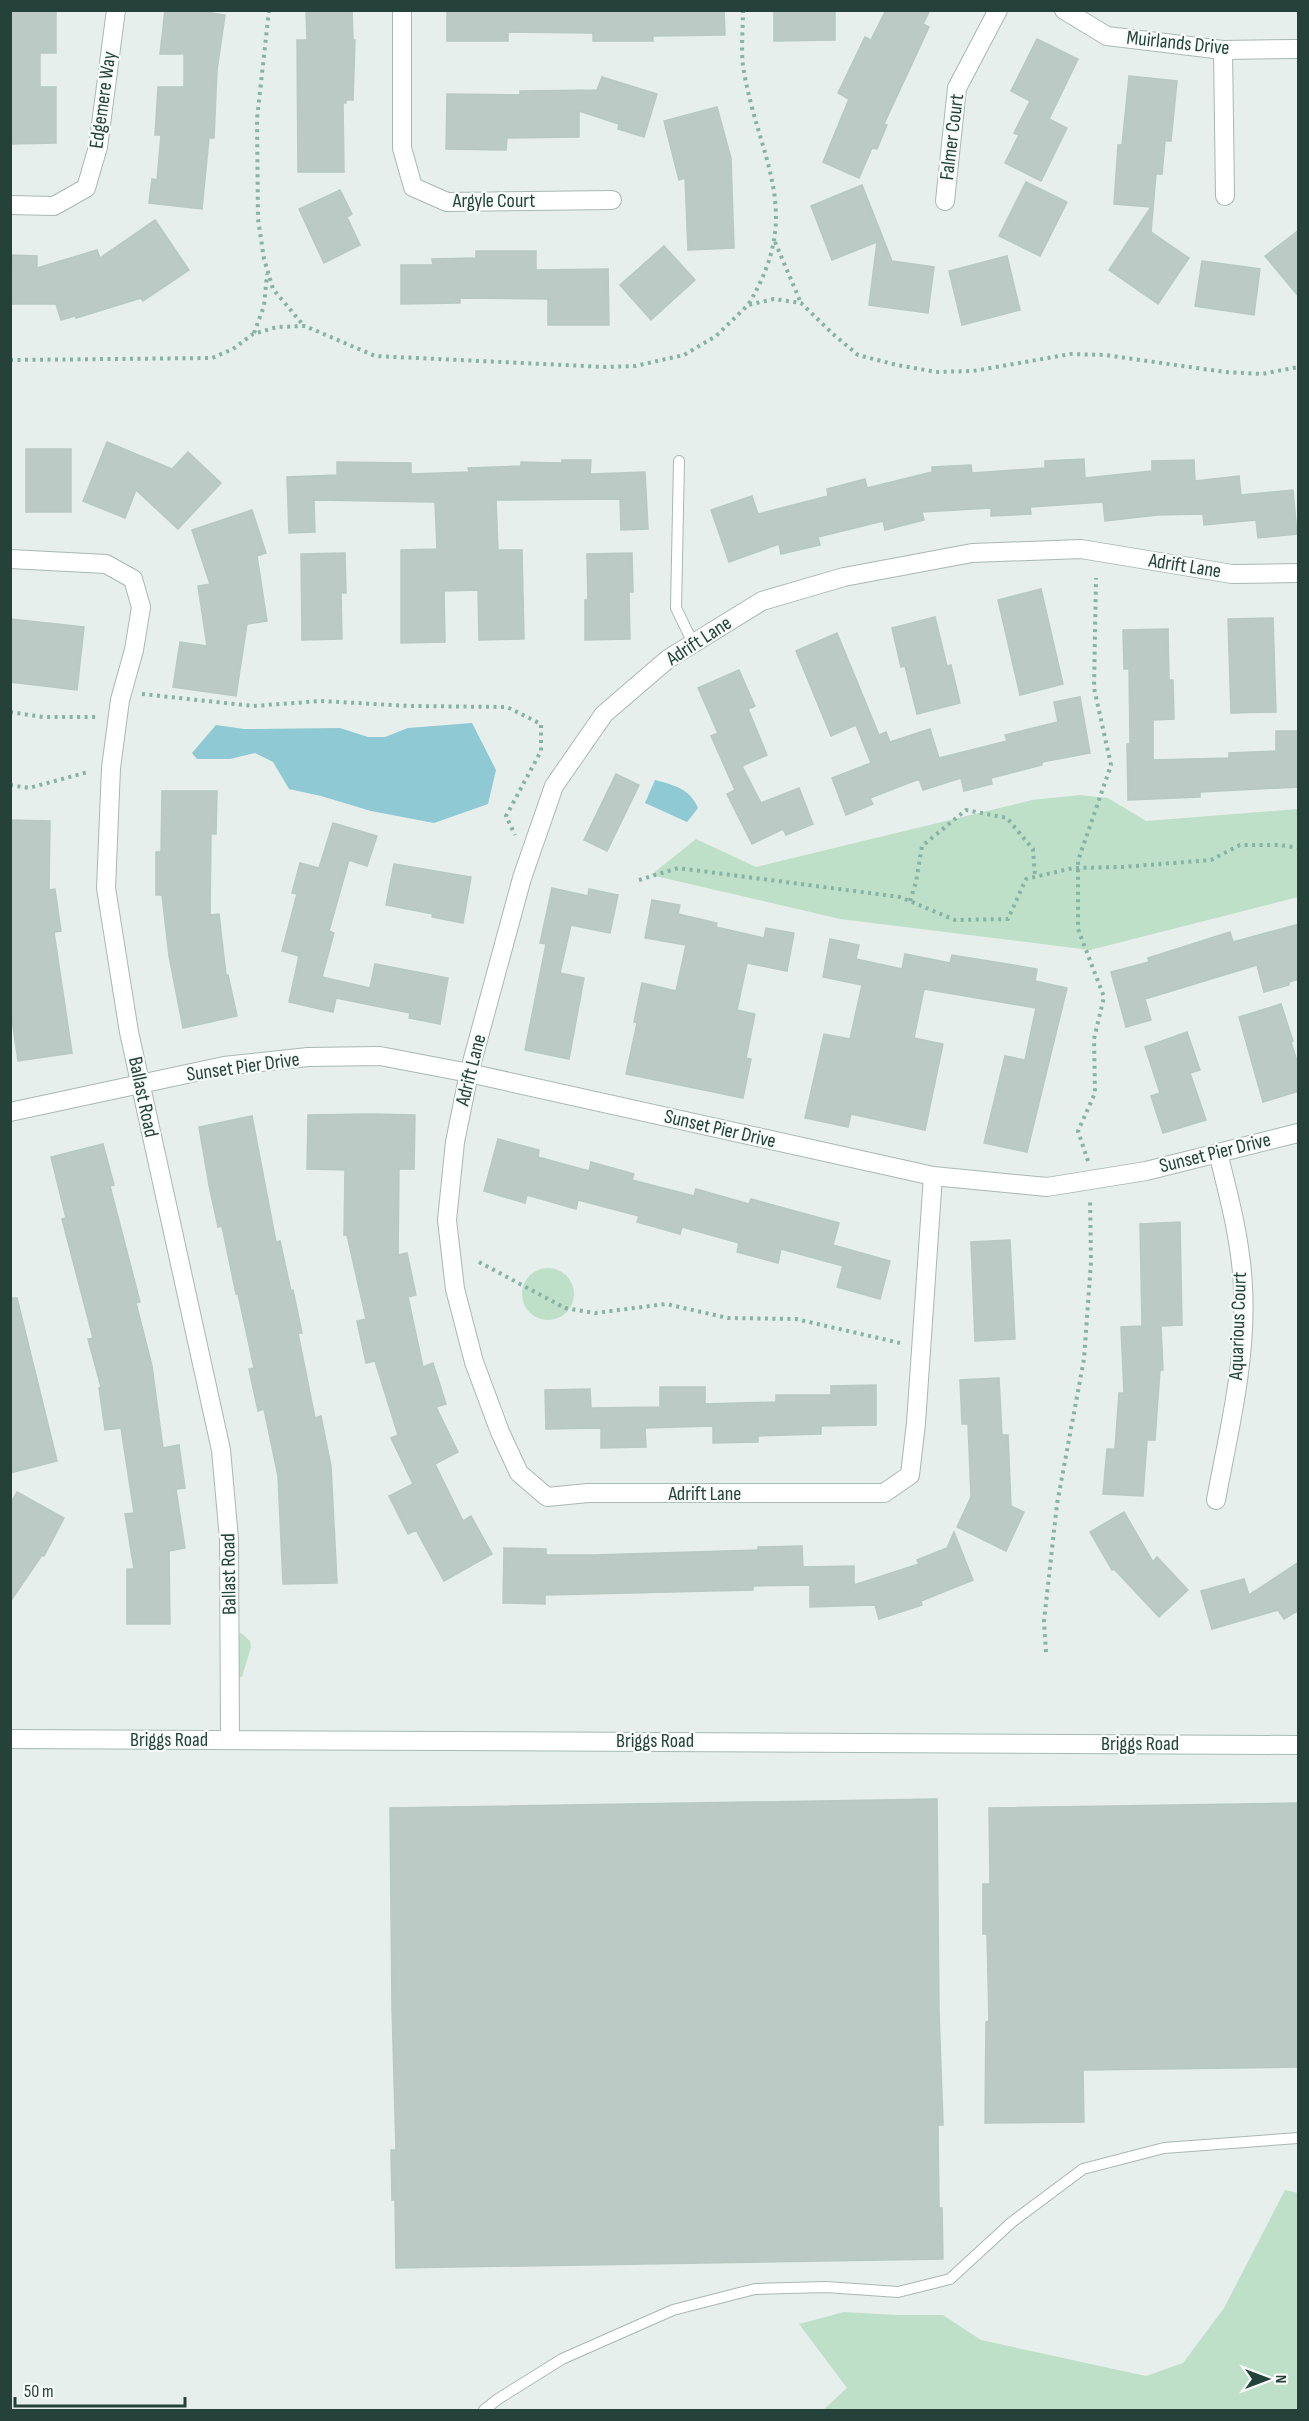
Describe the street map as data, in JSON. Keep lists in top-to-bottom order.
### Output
{
  "streets": {
    "street": [
      "Muirlands Drive",
      "Edgemere Way",
      "Falmer Court",
      "Argyle Court",
      "Adrift Lane",
      "Sunset Pier Drive",
      "Ballast Road",
      "Aquarious Court",
      "Briggs Road"
    ]
  },
  "crossings": [
    ["Adrift Lane", "Sunset Pier Drive"],
    ["Sunset Pier Drive", "Ballast Road"],
    ["Sunset Pier Drive", "Aquarious Court"],
    ["Ballast Road", "Briggs Road"]
  ],
  "scale_bar": "50 m",
  "north": "right"
}
